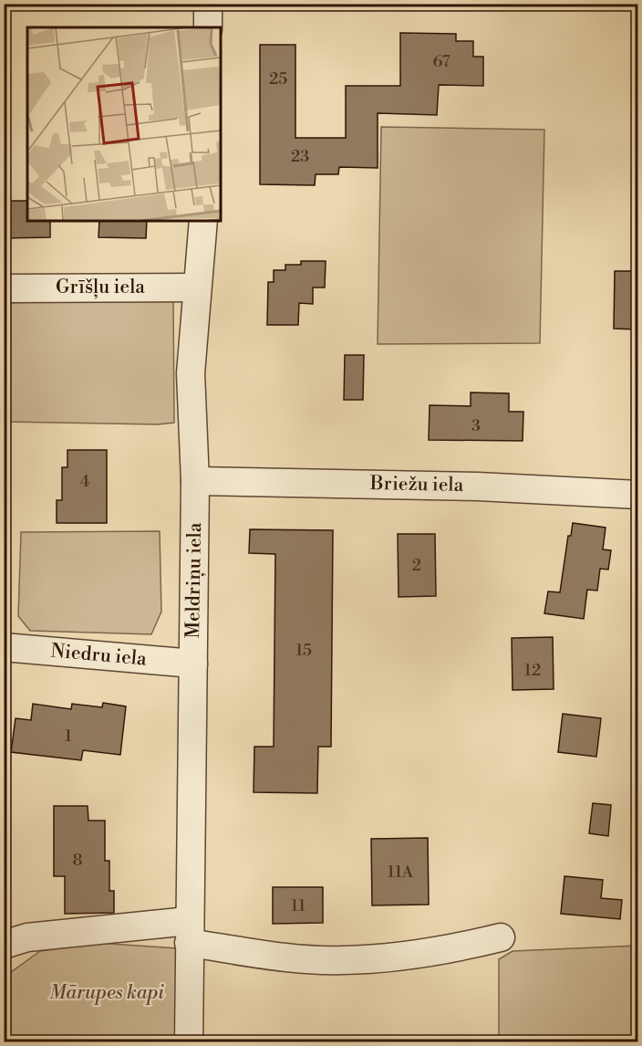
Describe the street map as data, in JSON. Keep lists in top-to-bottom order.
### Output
{
  "streets": {
    "street": [
      "Grīšļu iela",
      "Briežu iela",
      "Meldriņu iela",
      "Niedru iela"
    ]
  },
  "crossings": [
    ["Grīšļu iela", "Meldriņu iela"],
    ["Briežu iela", "Meldriņu iela"],
    ["Meldriņu iela", "Niedru iela"]
  ],
  "parks": ["Mārupes kapi"],
  "house_numbers": [
    "67",
    "25",
    "23",
    "3",
    "4",
    "2",
    "15",
    "12",
    "1",
    "8",
    "11A",
    "11"
  ]
}
